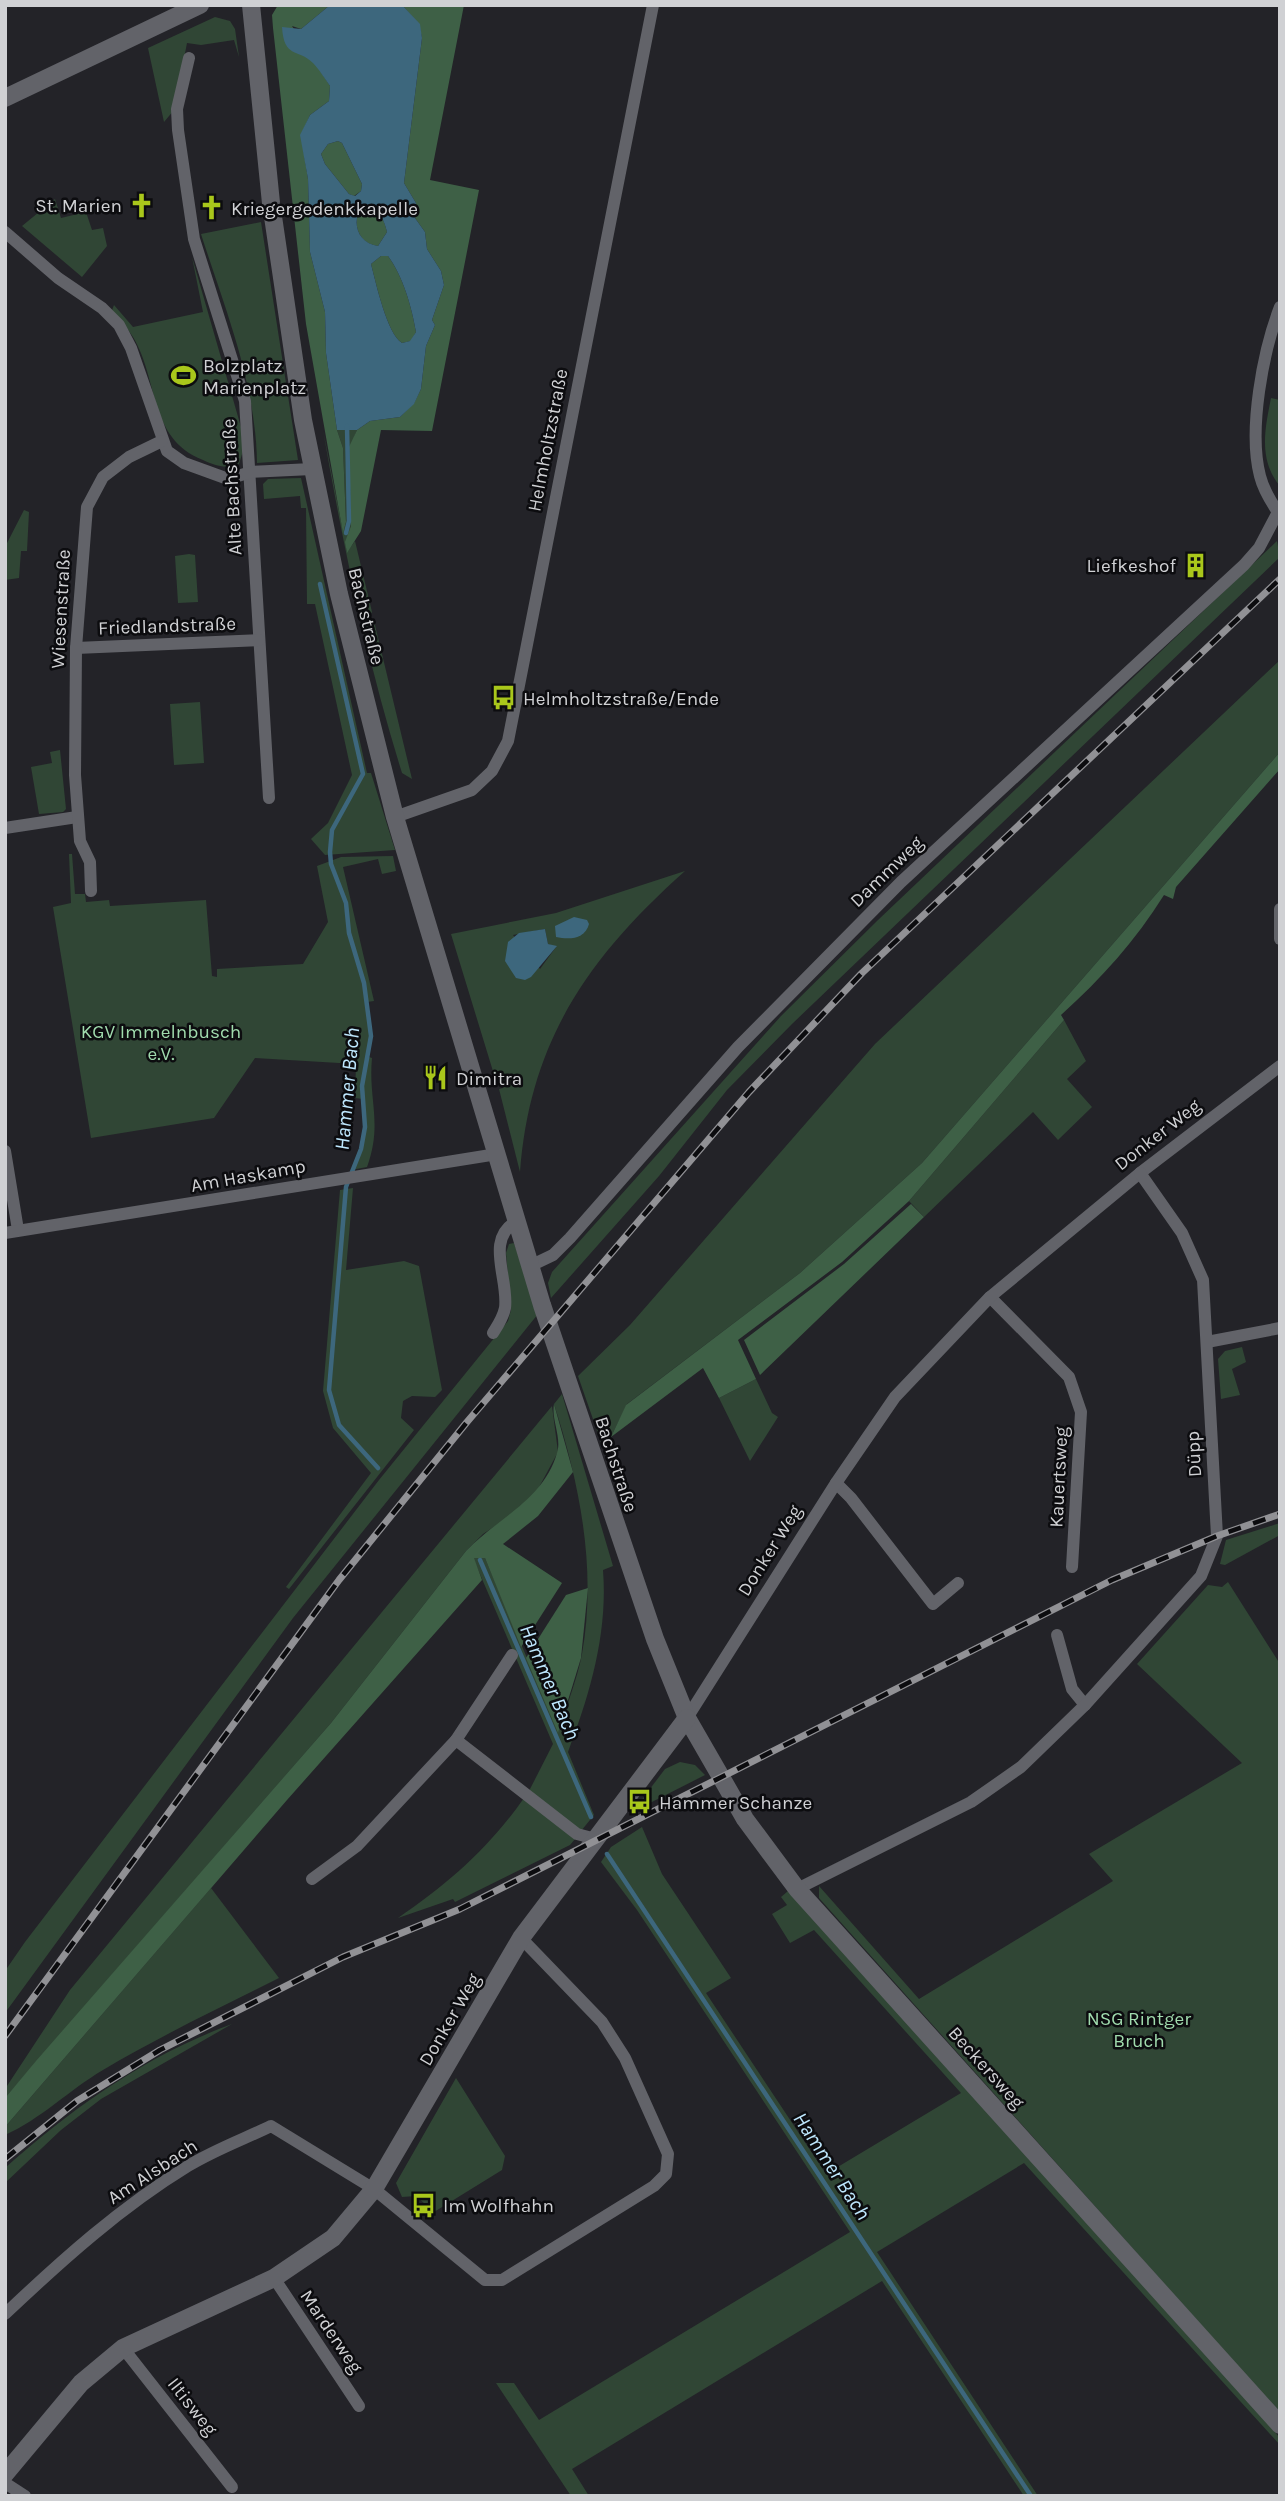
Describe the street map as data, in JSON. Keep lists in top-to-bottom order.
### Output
{
  "streets": {
    "street": [
      "Helmholtzstraße",
      "Alte Bachstraße",
      "Wiesenstraße",
      "Bachstraße",
      "Friedlandstraße",
      "Dammweg",
      "Donker Weg",
      "Am Haskamp",
      "Düpp",
      "Kauertsweg",
      "Beckersweg",
      "Am Alsbach",
      "Marderweg",
      "Iltisweg"
    ]
  },
  "crossings": [
    ["Helmholtzstraße", "Bachstraße"],
    ["Alte Bachstraße", "Friedlandstraße"],
    ["Wiesenstraße", "Friedlandstraße"],
    ["Bachstraße", "Dammweg"],
    ["Bachstraße", "Donker Weg"],
    ["Bachstraße", "Am Haskamp"],
    ["Bachstraße", "Beckersweg"],
    ["Donker Weg", "Düpp"],
    ["Donker Weg", "Kauertsweg"],
    ["Donker Weg", "Beckersweg"],
    ["Donker Weg", "Am Alsbach"],
    ["Donker Weg", "Marderweg"],
    ["Donker Weg", "Iltisweg"],
    ["Düpp", "Beckersweg"]
  ],
  "water": ["Hammer Bach"],
  "parks": ["KGV Immelnbusch e.V.", "NSG Rintger Bruch"],
  "places": {
    "church": ["St. Marien", "Kriegergedenkkapelle"],
    "sports": ["Bolzplatz Marienplatz"],
    "building": ["Liefkeshof"],
    "bus stop": ["Helmholtzstraße/Ende", "Hammer Schanze", "Im Wolfhahn"],
    "restaurant": ["Dimitra"]
  }
}
